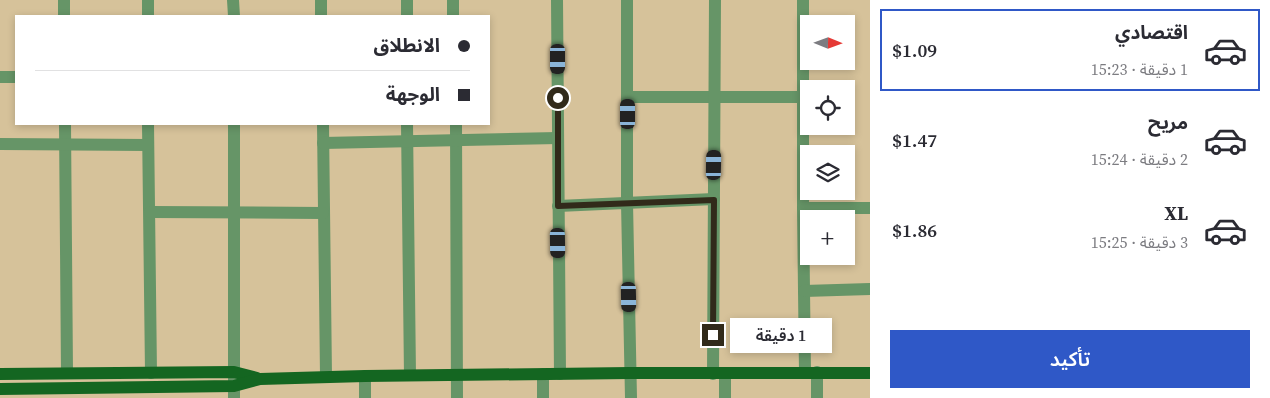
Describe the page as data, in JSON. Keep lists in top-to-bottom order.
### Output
{
  "north": "right",
  "page": {
    "list": [
      {
        "name": "اقتصادي",
        "note": "1 دقيقة · 15:23",
        "value": "$1.09"
      },
      {
        "name": "مريح",
        "note": "2 دقيقة · 15:24",
        "value": "$1.47"
      },
      {
        "name": "XL",
        "note": "3 دقيقة · 15:25",
        "value": "$1.86"
      }
    ],
    "map_buttons": "+",
    "banner": ["الانطلاق", "الوجهة"],
    "bubble": "1 دقيقة",
    "buttons": "تأكيد"
  }
}
